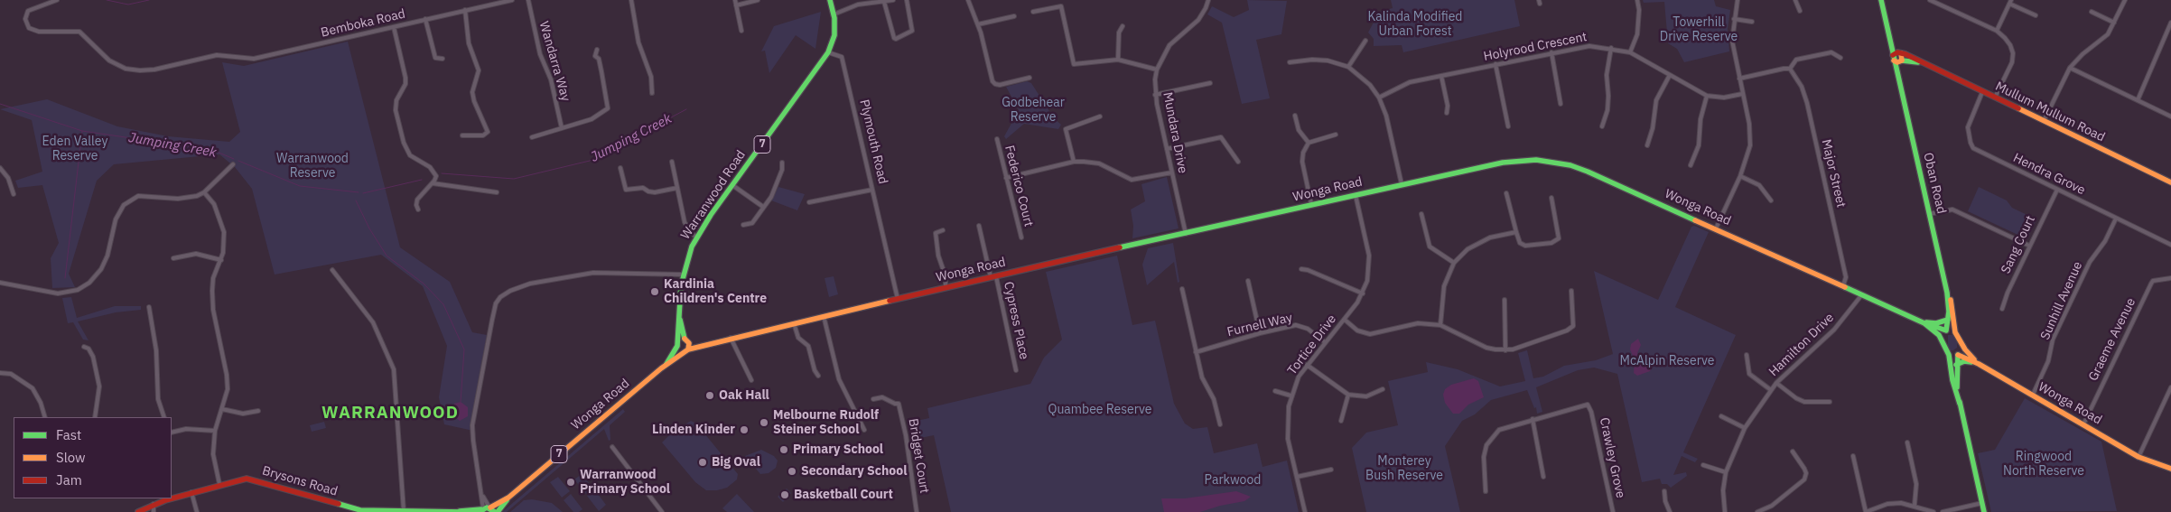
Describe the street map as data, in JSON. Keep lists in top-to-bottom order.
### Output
{
  "streets": {
    "main road": [
      "Mullum Mullum Road",
      "7",
      "Oban Road",
      "Wonga Road",
      "Warranwood Road",
      "Brysons Road"
    ],
    "street": [
      "Bemboka Road",
      "Holyrood Crescent",
      "Wandarra Way",
      "Mundara Drive",
      "Plymouth Road",
      "Major Street",
      "Hendra Grove",
      "Federico Court",
      "Sang Court",
      "Sunhill Avenue",
      "Cypress Place",
      "Furnell Way",
      "Graeme Avenue",
      "Tortice Drive",
      "Hamilton Drive",
      "Bridget Court",
      "Crawley Grove"
    ]
  },
  "crossings": [
    ["Mullum Mullum Road", "Hendra Grove"],
    ["Mullum Mullum Road", "Oban Road"],
    ["Mundara Drive", "Wonga Road"],
    ["Plymouth Road", "7"],
    ["Plymouth Road", "Wonga Road"],
    ["Plymouth Road", "Warranwood Road"],
    ["7", "Wonga Road"],
    ["7", "Warranwood Road"],
    ["7", "Brysons Road"],
    ["Major Street", "Wonga Road"],
    ["Hendra Grove", "Sang Court"],
    ["Hendra Grove", "Sunhill Avenue"],
    ["Oban Road", "Wonga Road"],
    ["Wonga Road", "Warranwood Road"],
    ["Wonga Road", "Sunhill Avenue"],
    ["Wonga Road", "Cypress Place"],
    ["Wonga Road", "Graeme Avenue"],
    ["Wonga Road", "Tortice Drive"],
    ["Wonga Road", "Hamilton Drive"],
    ["Furnell Way", "Tortice Drive"]
  ],
  "districts": ["WARRANWOOD"],
  "water": ["Jumping Creek"],
  "parks": [
    "Kalinda Modified Urban Forest",
    "Towerhill Drive Reserve",
    "Godbehear Reserve",
    "Eden Valley Reserve",
    "Warranwood Reserve",
    "McAlpin Reserve",
    "Quambee Reserve",
    "Ringwood North Reserve",
    "Monterey Bush Reserve",
    "Parkwood"
  ],
  "places": [
    "Kardinia Children's Centre",
    "Oak Hall",
    "Melbourne Rudolf Steiner School",
    "Linden Kinder",
    "Primary School",
    "Big Oval",
    "Secondary School",
    "Warranwood Primary School",
    "Basketball Court"
  ],
  "legend": ["Fast", "Slow", "Jam"]
}
